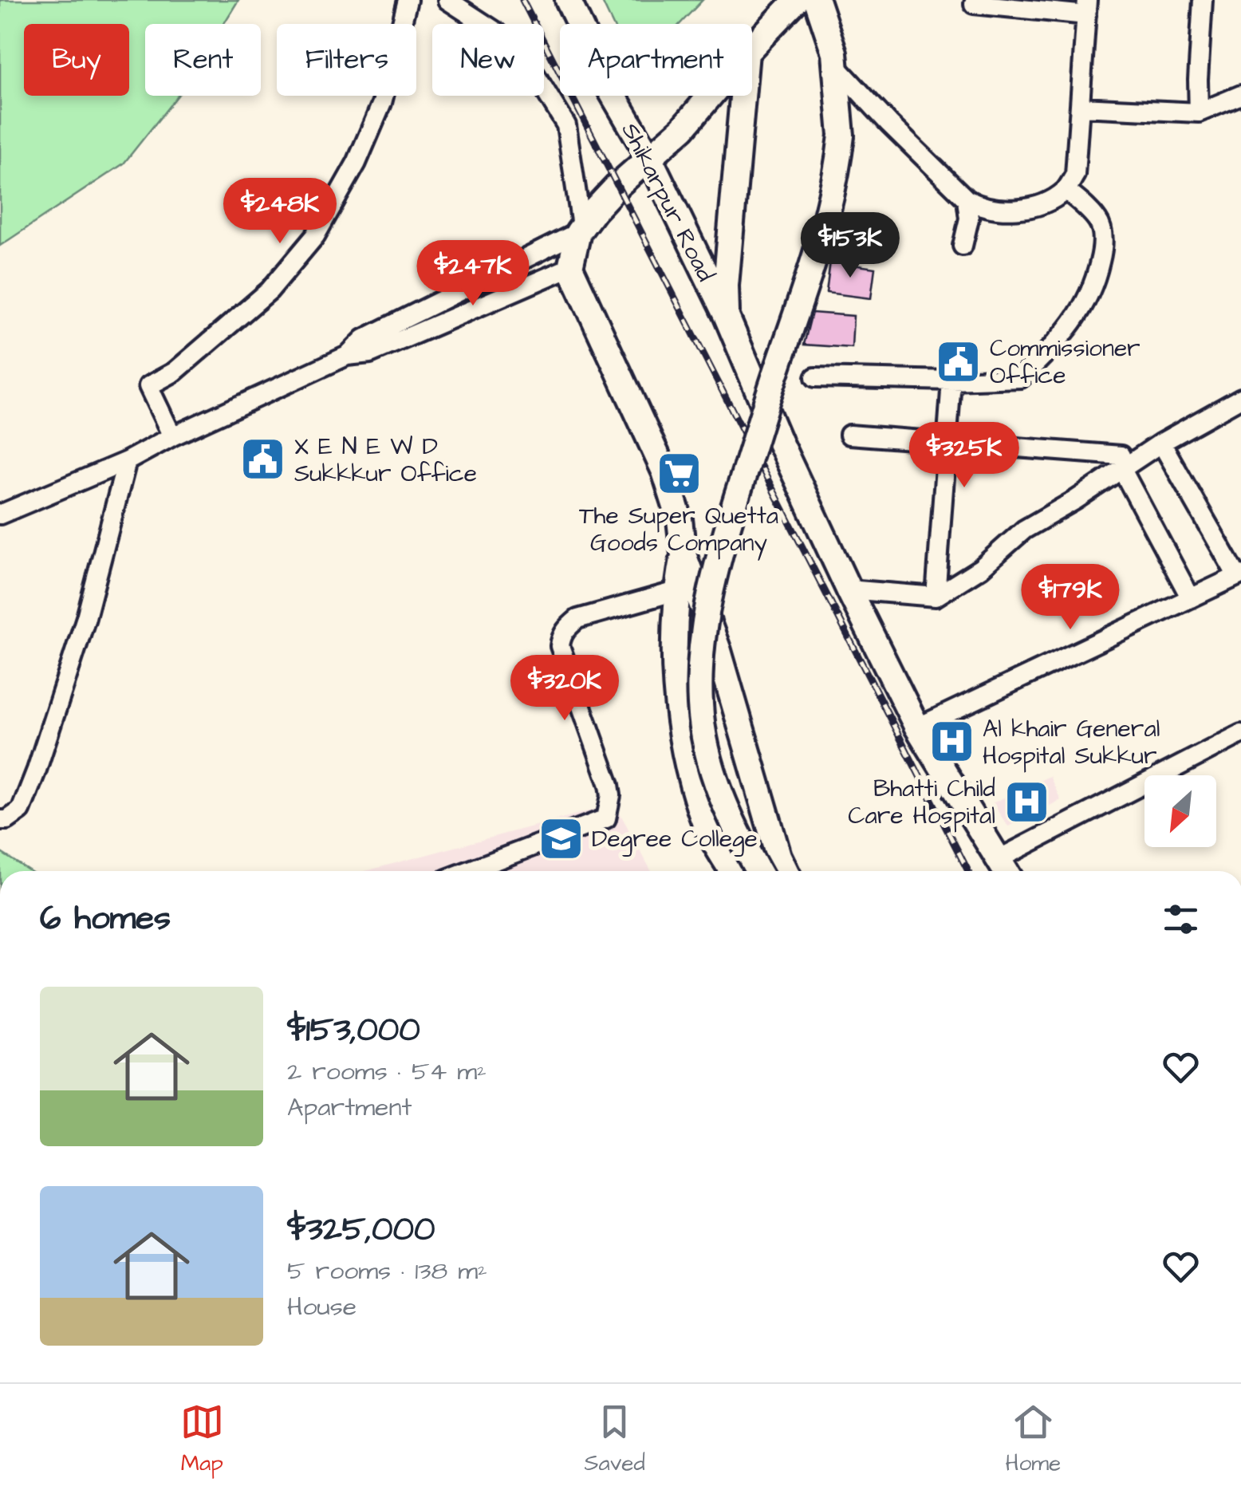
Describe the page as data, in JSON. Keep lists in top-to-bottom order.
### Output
{
  "streets": {
    "main road": ["Shikarpur Road"]
  },
  "places": {
    "public building": ["Commissioner Office", "X E N E W D Sukkkur Office"],
    "supermarket": ["The Super Quetta Goods Company"],
    "hospital": ["Al khair General Hospital Sukkur", "Bhatti Child Care Hospital"],
    "school or university": ["Degree College"]
  },
  "north": "bottom left",
  "page": {
    "chip": [
      "Buy",
      "Rent",
      "Filters",
      "New",
      "Apartment"
    ],
    "price": [
      "$248K",
      "$153K",
      "$247K",
      "$325K",
      "$179K",
      "$320K"
    ],
    "heading": "6 homes",
    "list": [
      {
        "name": "$153,000",
        "note": "2 rooms · 54 m² · Apartment"
      },
      {
        "name": "$325,000",
        "note": "5 rooms · 138 m² · House"
      }
    ],
    "tabs": ["Map", "Saved", "Home"]
  }
}
